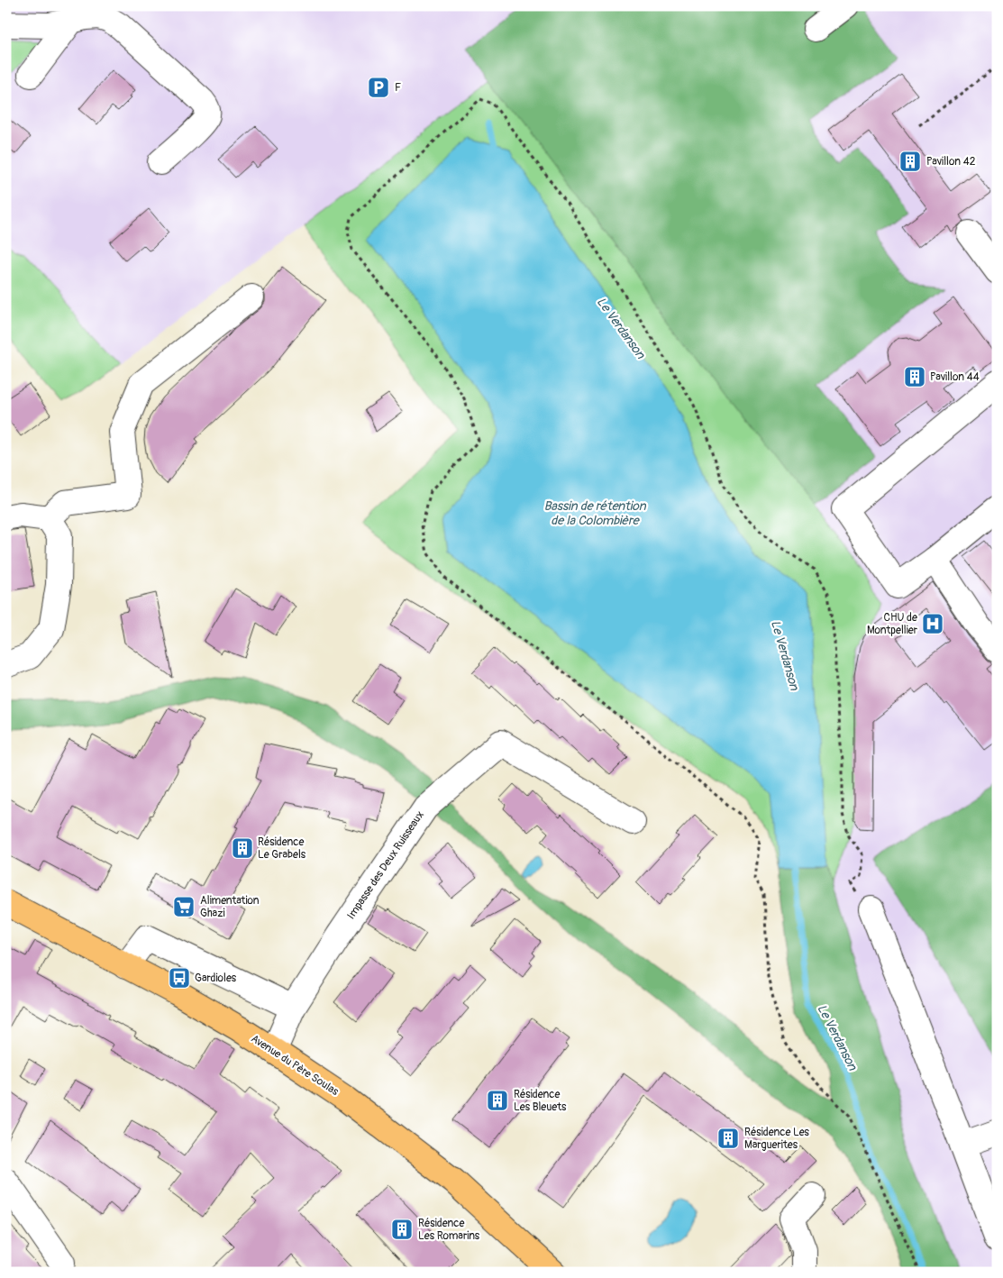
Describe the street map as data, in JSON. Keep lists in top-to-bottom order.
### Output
{
  "streets": {
    "main road": ["Avenue du Père Soulas"],
    "street": ["Impasse des Deux Ruisseaux"]
  },
  "crossings": [
    ["Impasse des Deux Ruisseaux", "Avenue du Père Soulas"]
  ],
  "water": ["Le Verdanson", "Bassin de rétention de la Colombière"],
  "places": {
    "parking": ["F"],
    "building": [
      "Pavillon 42",
      "Pavillon 44",
      "Résidence Le Grabels",
      "Résidence Les Bleuets",
      "Résidence Les Marguerites",
      "Résidence Les Romarins"
    ],
    "hospital": ["CHU de Montpellier"],
    "supermarket": ["Alimentation Ghazi"],
    "bus stop": ["Gardioles"]
  }
}
